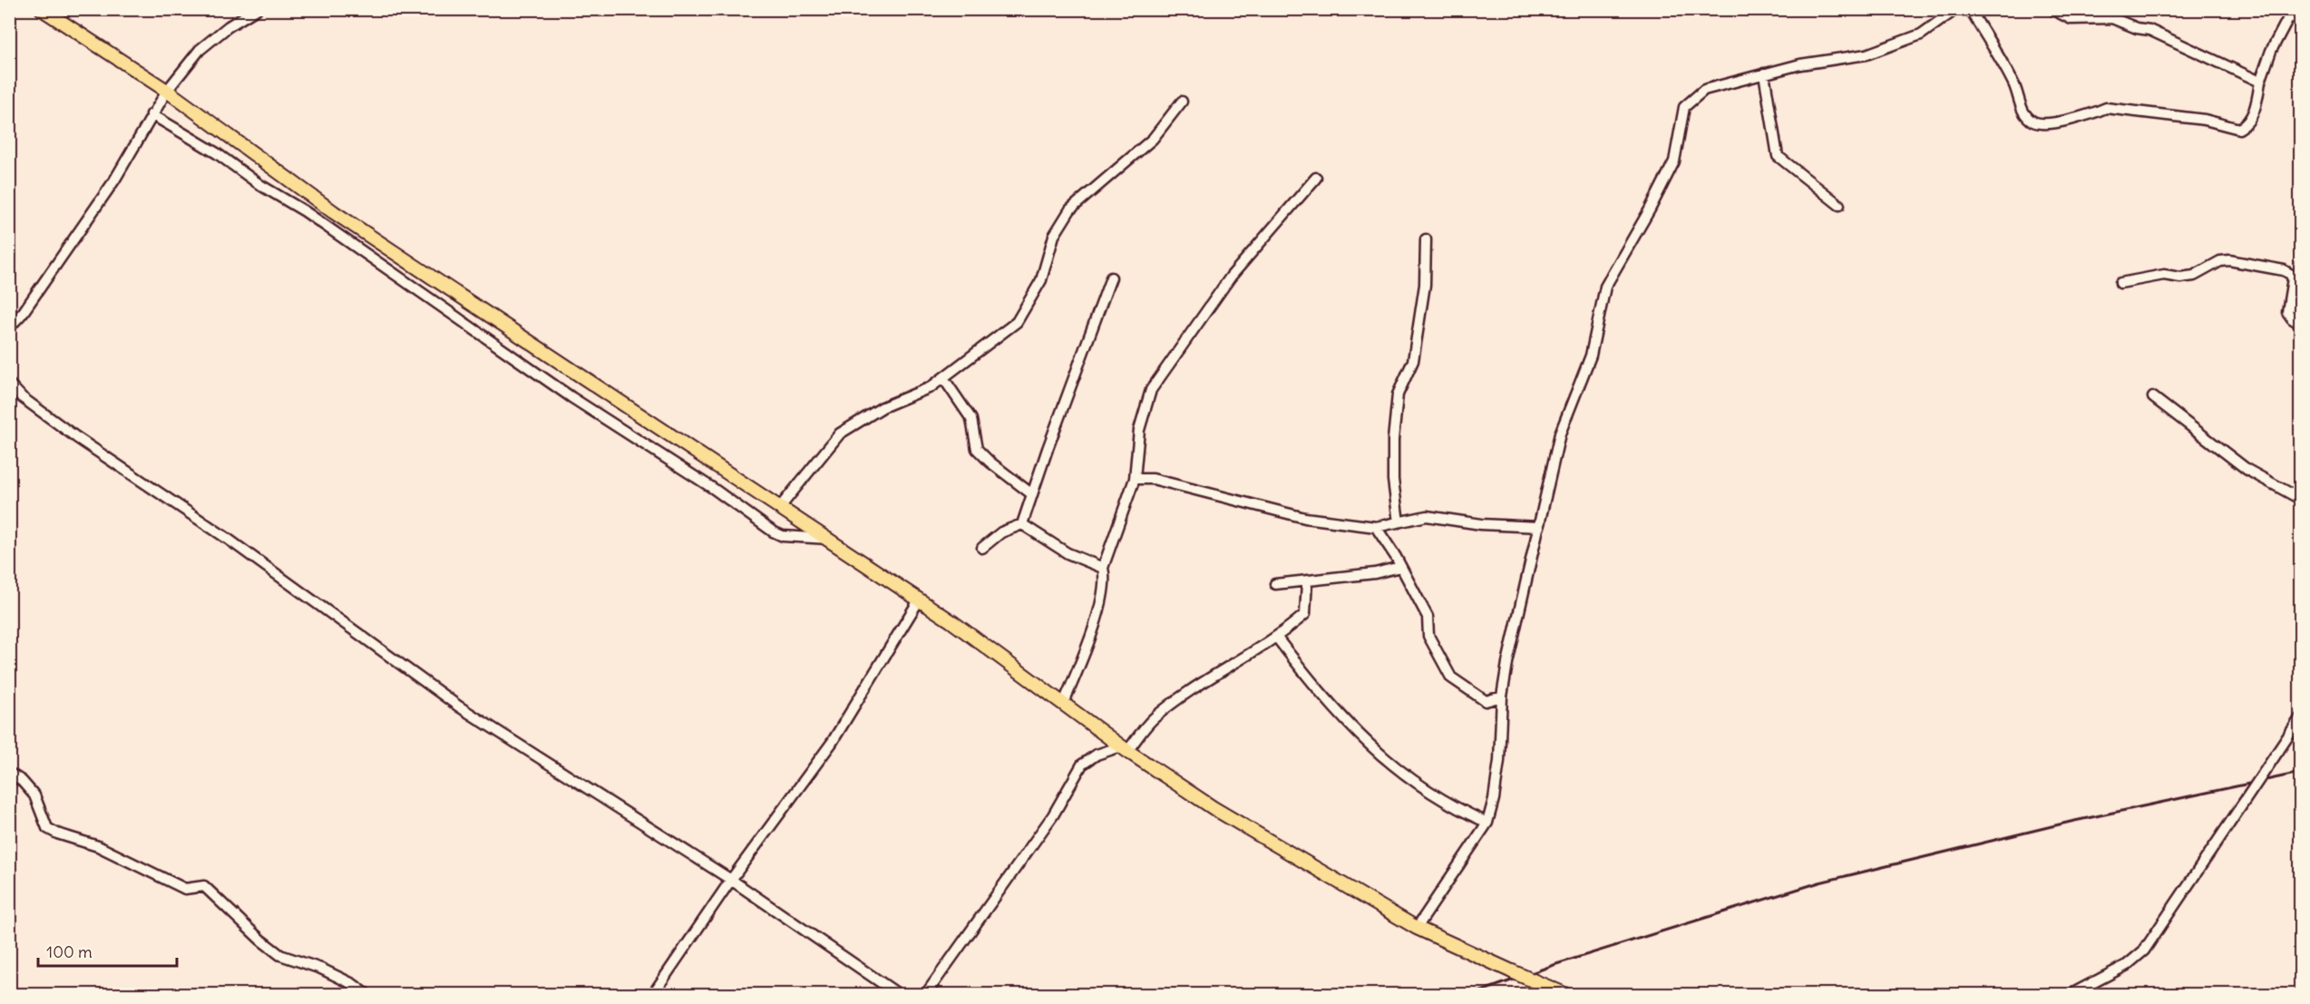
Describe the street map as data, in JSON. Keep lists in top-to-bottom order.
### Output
{
  "scale_bar": "100 m"
}
